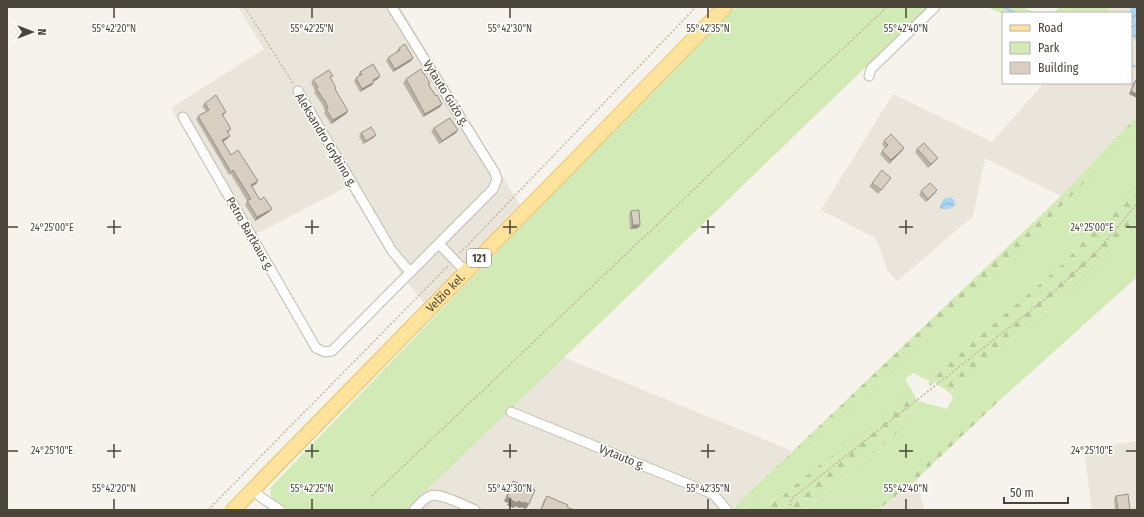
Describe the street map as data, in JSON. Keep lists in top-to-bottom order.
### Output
{
  "streets": {
    "main road": ["121", "Velžio kel."],
    "street": [
      "Vytauto Gužo g.",
      "Aleksandro Grybino g.",
      "Petro Bartkaus g.",
      "Vytauto g."
    ]
  },
  "crossings": [
    ["Aleksandro Grybino g.", "Petro Bartkaus g."]
  ],
  "legend": ["Road", "Park", "Building"],
  "scale_bar": "50 m",
  "north": "right",
  "coordinates": [
    "55°42'20\"N",
    "55°42'25\"N",
    "55°42'30\"N",
    "55°42'35\"N",
    "55°42'40\"N",
    "24°25'00\"E",
    "24°25'10\"E"
  ]
}
